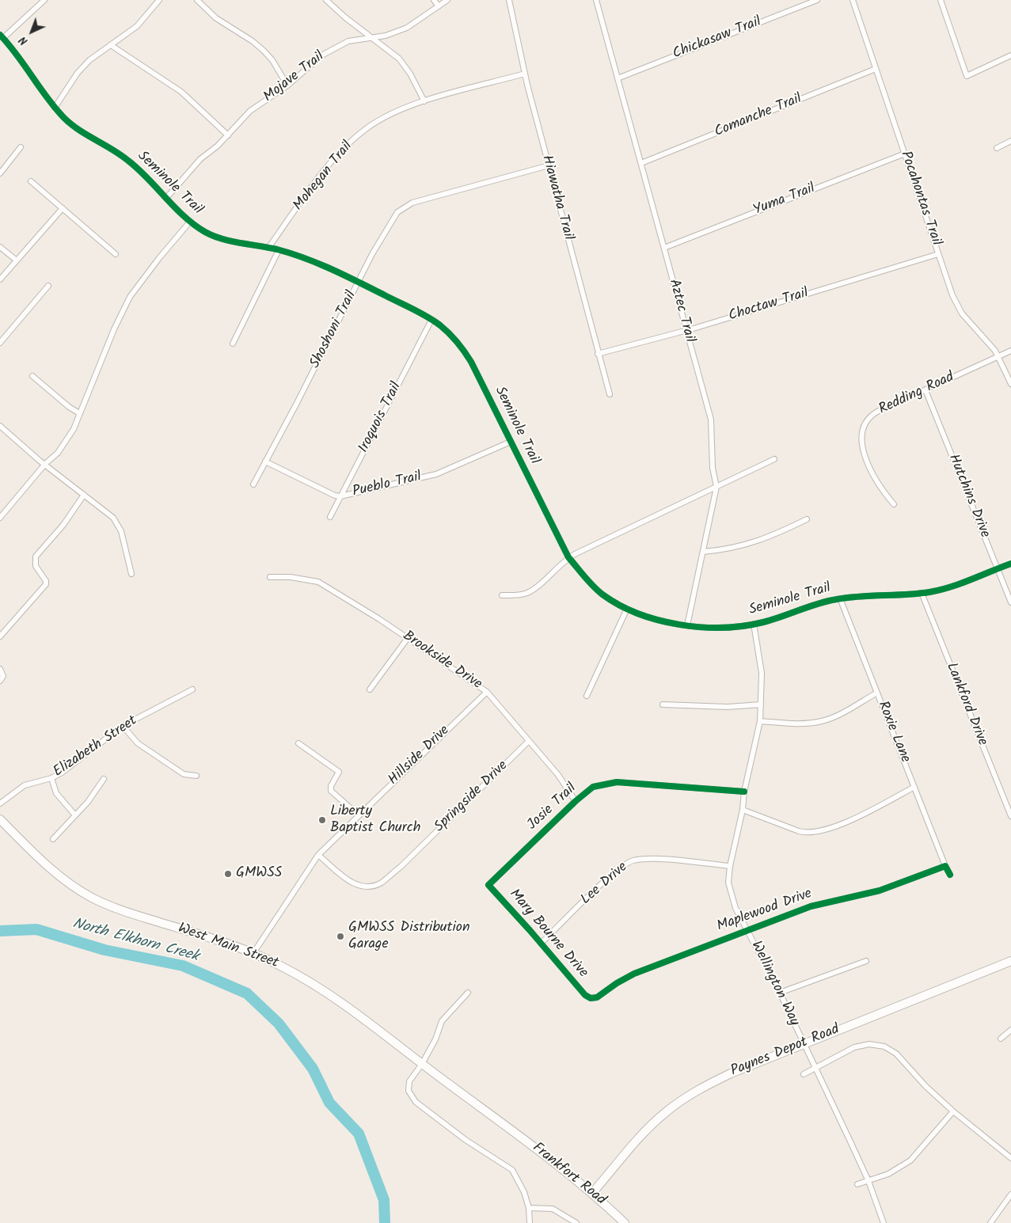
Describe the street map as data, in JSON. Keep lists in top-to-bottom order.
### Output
{
  "streets": {
    "main road": ["West Main Street", "Paynes Depot Road", "Frankfort Road"],
    "street": [
      "Chickasaw Trail",
      "Mojave Trail",
      "Comanche Trail",
      "Mohegan Trail",
      "Seminole Trail",
      "Hiawatha Trail",
      "Pocahontas Trail",
      "Yuma Trail",
      "Choctaw Trail",
      "Aztec Trail",
      "Shoshoni Trail",
      "Redding Road",
      "Iroquois Trail",
      "Pueblo Trail",
      "Hutchins Drive",
      "Brookside Drive",
      "Lankford Drive",
      "Roxie Lane",
      "Elizabeth Street",
      "Hillside Drive",
      "Springside Drive",
      "Josie Trail",
      "Lee Drive",
      "Maplewood Drive",
      "Mary Bourne Drive",
      "Wellington Way"
    ]
  },
  "crossings": [
    ["Chickasaw Trail", "Aztec Trail"],
    ["Mojave Trail", "Seminole Trail"],
    ["Comanche Trail", "Pocahontas Trail"],
    ["Comanche Trail", "Aztec Trail"],
    ["Mohegan Trail", "Seminole Trail"],
    ["Mohegan Trail", "Hiawatha Trail"],
    ["Seminole Trail", "Aztec Trail"],
    ["Seminole Trail", "Shoshoni Trail"],
    ["Seminole Trail", "Iroquois Trail"],
    ["Seminole Trail", "Pueblo Trail"],
    ["Seminole Trail", "Hutchins Drive"],
    ["Seminole Trail", "Lankford Drive"],
    ["Seminole Trail", "Roxie Lane"],
    ["Seminole Trail", "Wellington Way"],
    ["Hiawatha Trail", "Choctaw Trail"],
    ["Hiawatha Trail", "Shoshoni Trail"],
    ["Pocahontas Trail", "Yuma Trail"],
    ["Pocahontas Trail", "Choctaw Trail"],
    ["Pocahontas Trail", "Redding Road"],
    ["Yuma Trail", "Aztec Trail"],
    ["Choctaw Trail", "Aztec Trail"],
    ["Shoshoni Trail", "Pueblo Trail"],
    ["Redding Road", "Hutchins Drive"],
    ["Iroquois Trail", "Pueblo Trail"],
    ["Brookside Drive", "Hillside Drive"],
    ["Brookside Drive", "Springside Drive"],
    ["Brookside Drive", "Josie Trail"],
    ["Roxie Lane", "Maplewood Drive"],
    ["Hillside Drive", "Springside Drive"],
    ["Hillside Drive", "West Main Street"],
    ["Josie Trail", "Mary Bourne Drive"],
    ["Josie Trail", "Wellington Way"],
    ["Lee Drive", "Mary Bourne Drive"],
    ["Lee Drive", "Wellington Way"],
    ["Maplewood Drive", "Mary Bourne Drive"],
    ["Maplewood Drive", "Wellington Way"],
    ["West Main Street", "Frankfort Road"],
    ["Wellington Way", "Paynes Depot Road"],
    ["Paynes Depot Road", "Frankfort Road"]
  ],
  "water": ["North Elkhorn Creek"],
  "places": ["Liberty Baptist Church", "GMWSS", "GMWSS Distribution Garage"],
  "north": "bottom left"
}
